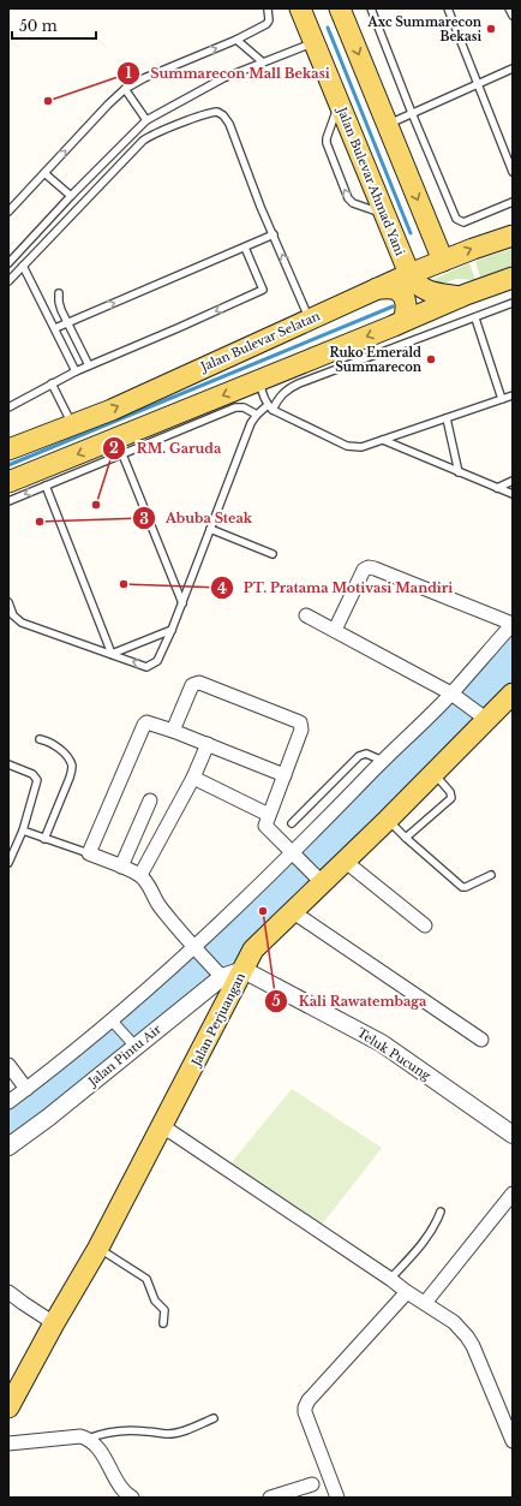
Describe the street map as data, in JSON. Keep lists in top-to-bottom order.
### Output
{
  "streets": {
    "main road": ["Jalan Bulevar Ahmad Yani", "Jalan Bulevar Selatan", "Jalan Perjuangan"],
    "street": ["Teluk Pucung", "Jalan Pintu Air"]
  },
  "crossings": [
    ["Jalan Bulevar Ahmad Yani", "Jalan Bulevar Selatan"],
    ["Jalan Perjuangan", "Teluk Pucung"],
    ["Jalan Perjuangan", "Jalan Pintu Air"],
    ["Teluk Pucung", "Jalan Pintu Air"]
  ],
  "places": [
    "Axc Summarecon Bekasi",
    "Summarecon Mall Bekasi",
    "Ruko Emerald Summarecon",
    "RM. Garuda",
    "Abuba Steak",
    "PT. Pratama Motivasi Mandiri",
    "Kali Rawatembaga"
  ],
  "scale_bar": "50 m"
}
